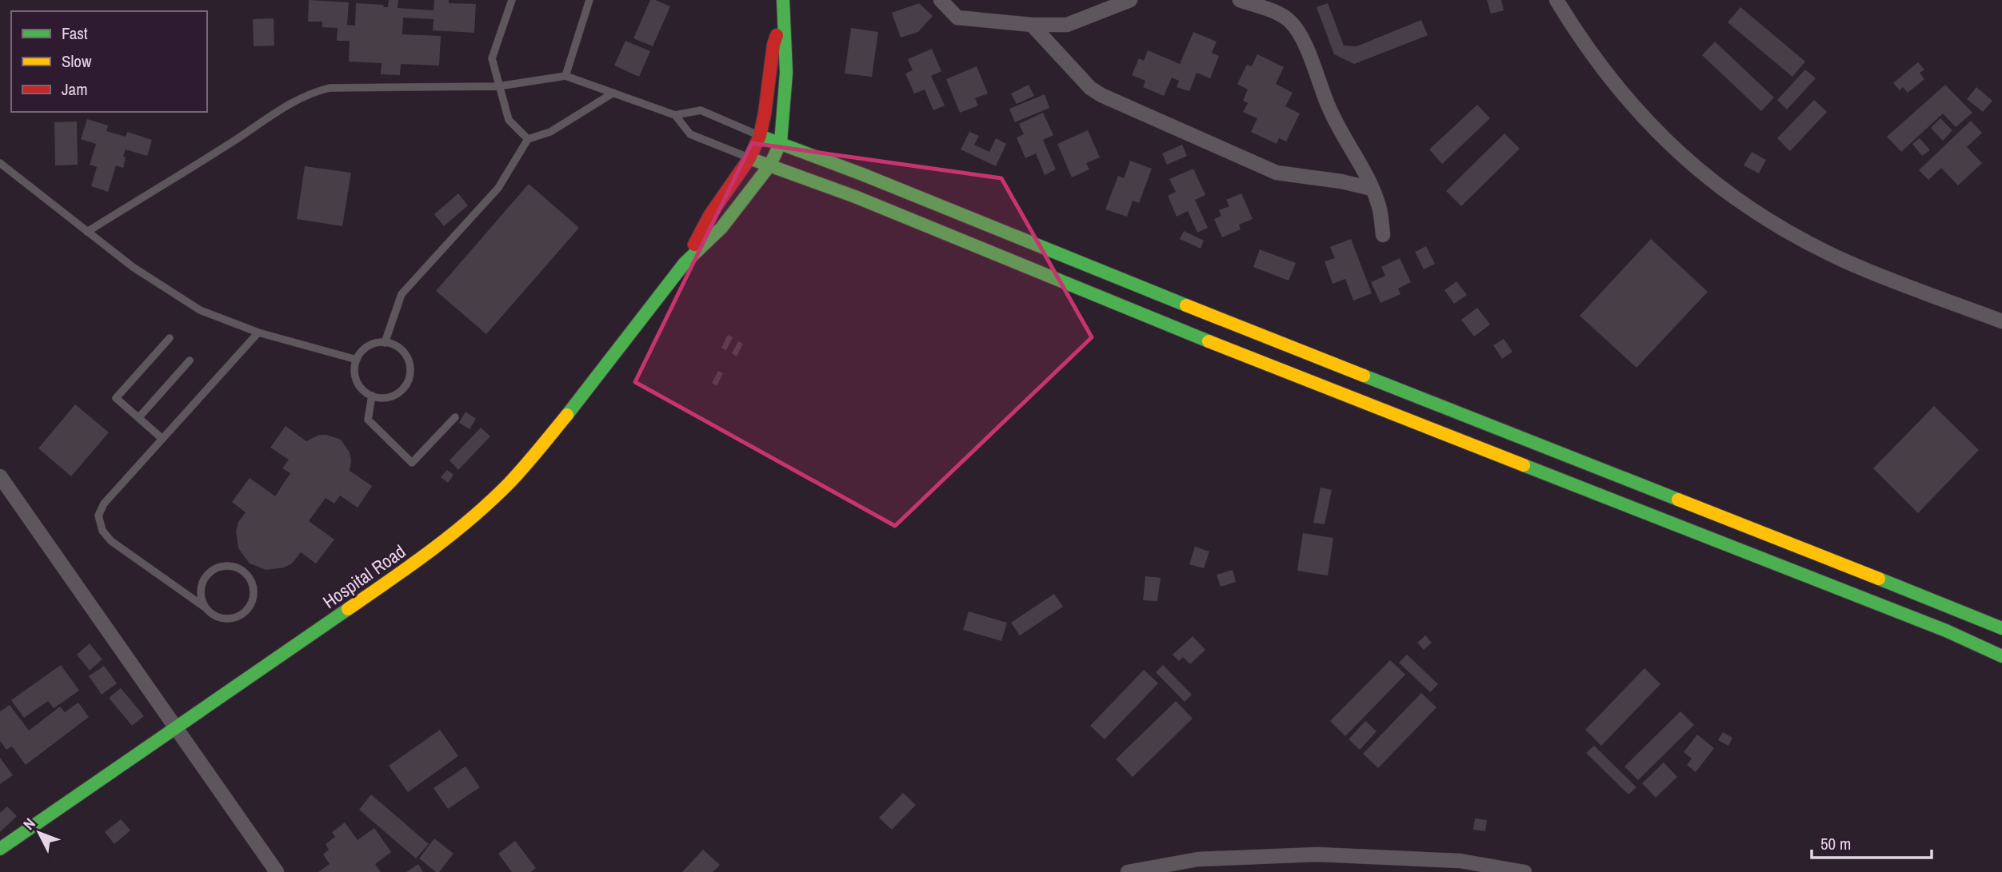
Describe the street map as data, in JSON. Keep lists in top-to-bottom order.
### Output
{
  "streets": {
    "street": ["Hospital Road"]
  },
  "legend": ["Fast", "Slow", "Jam"],
  "scale_bar": "50 m",
  "north": "top left"
}
